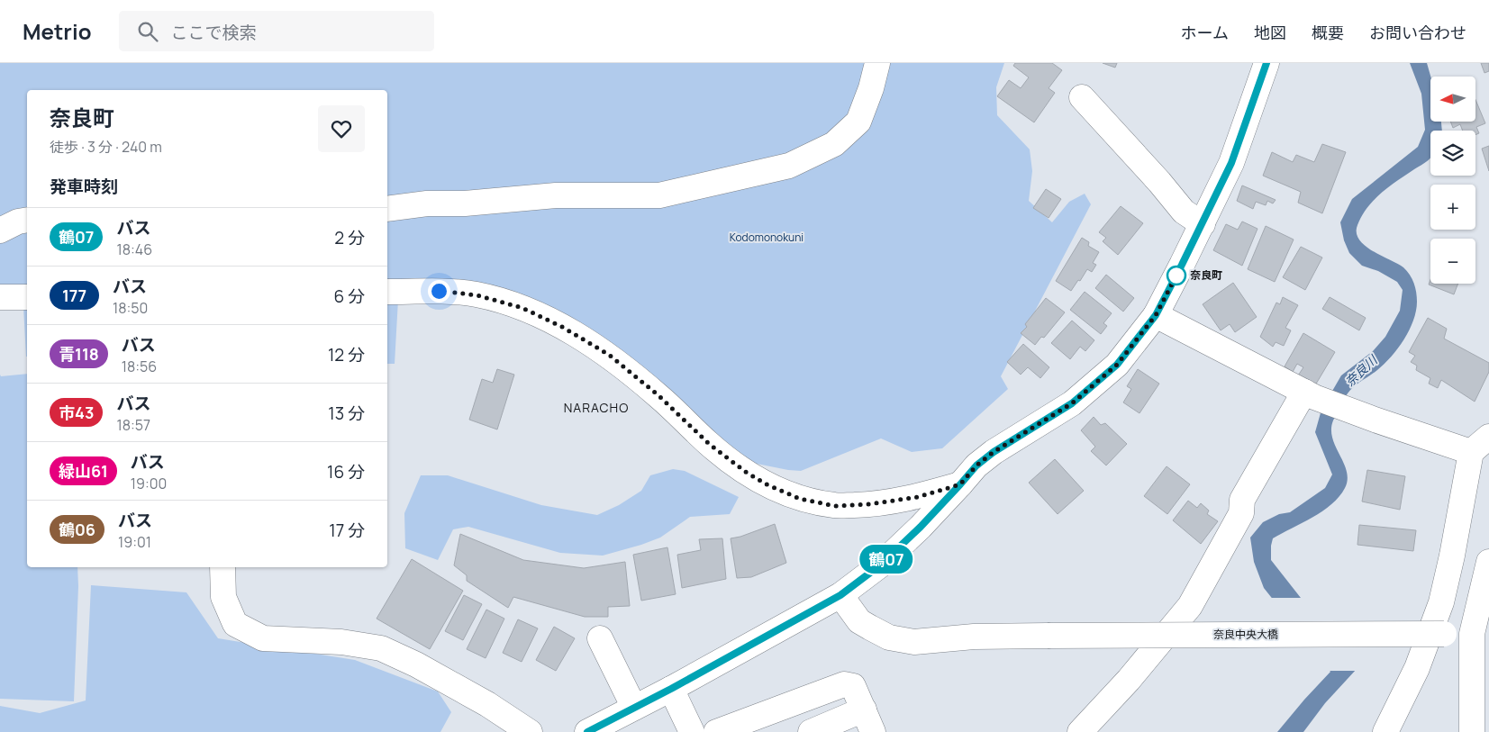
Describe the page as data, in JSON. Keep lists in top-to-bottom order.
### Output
{
  "streets": {
    "street": ["奈良中央大橋"]
  },
  "districts": ["NARACHO"],
  "water": ["奈良川"],
  "parks": ["Kodomonokuni"],
  "places": ["奈良町"],
  "lines": ["bus line 鶴07"],
  "north": "left",
  "page": {
    "header": "Metrio",
    "search": "ここで検索",
    "nav": [
      "ホーム",
      "地図",
      "概要",
      "お問い合わせ"
    ],
    "on_map": "鶴07",
    "map_buttons": ["+", "−"],
    "heading": [
      ["奈良町", "徒歩 · 3 分 · 240 m"],
      "発車時刻"
    ],
    "list": [
      {
        "mark": "鶴07",
        "name": "バス",
        "note": "18:46",
        "value": "2 分"
      },
      {
        "mark": "177",
        "name": "バス",
        "note": "18:50",
        "value": "6 分"
      },
      {
        "mark": "青118",
        "name": "バス",
        "note": "18:56",
        "value": "12 分"
      },
      {
        "mark": "市43",
        "name": "バス",
        "note": "18:57",
        "value": "13 分"
      },
      {
        "mark": "緑山61",
        "name": "バス",
        "note": "19:00",
        "value": "16 分"
      },
      {
        "mark": "鶴06",
        "name": "バス",
        "note": "19:01",
        "value": "17 分"
      }
    ]
  }
}
